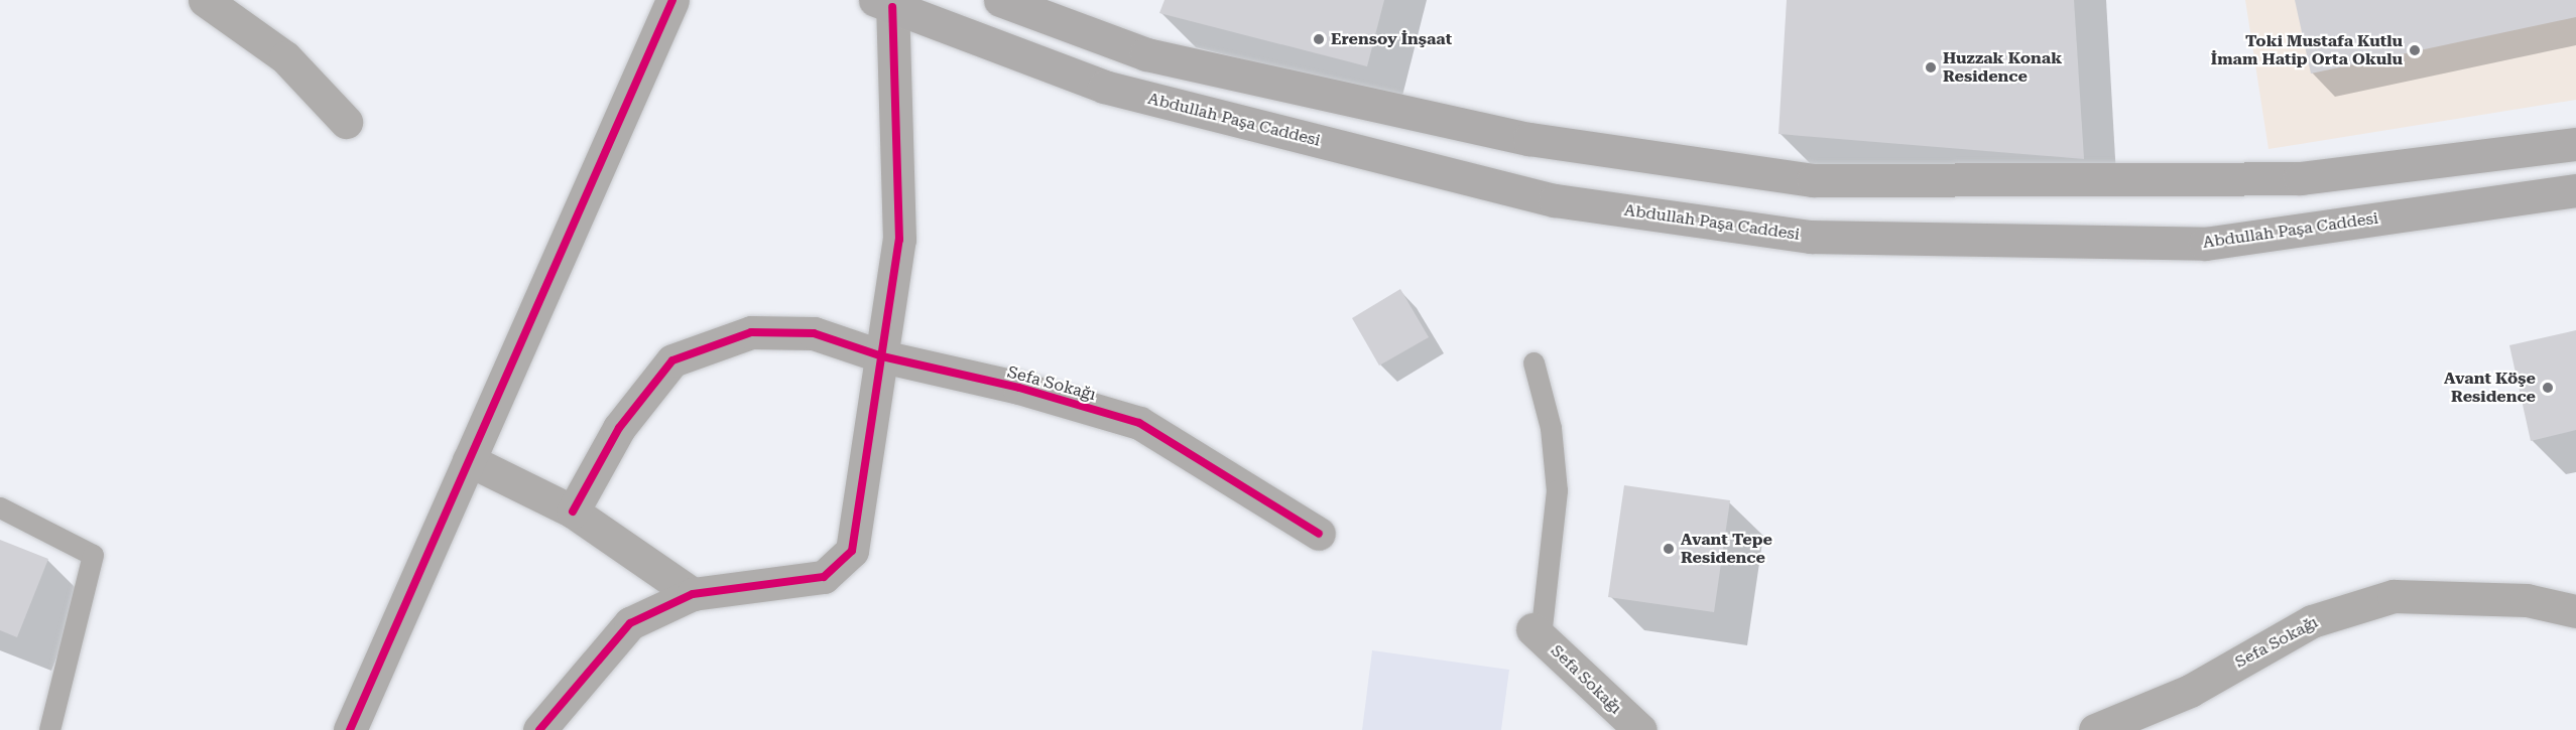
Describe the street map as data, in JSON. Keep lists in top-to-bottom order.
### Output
{
  "streets": {
    "main road": ["Abdullah Paşa Caddesi"],
    "street": ["Sefa Sokağı"]
  },
  "places": [
    "Erensoy İnşaat",
    "Toki Mustafa Kutlu İmam Hatip Orta Okulu",
    "Huzzak Konak Residence",
    "Avant Köşe Residence",
    "Avant Tepe Residence"
  ]
}
